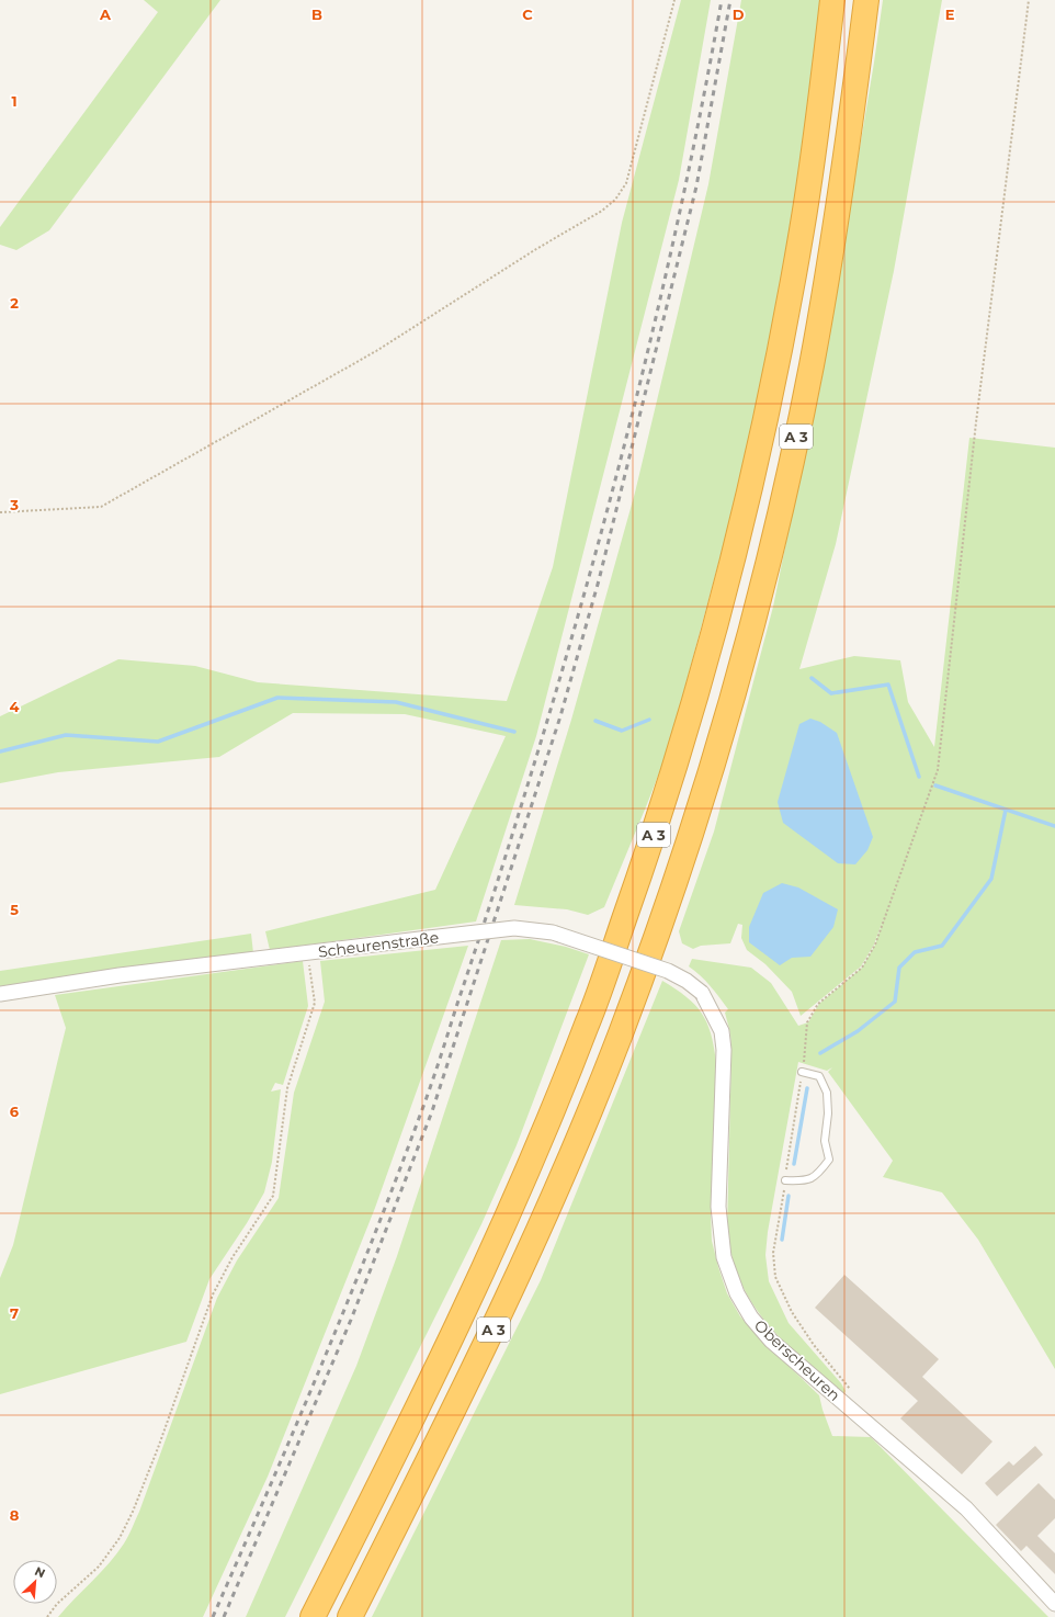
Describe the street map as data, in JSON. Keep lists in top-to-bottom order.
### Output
{
  "streets": {
    "highway": ["A 3"],
    "street": ["Scheurenstraße", "Oberscheuren"]
  },
  "crossings": [
    ["Scheurenstraße", "Oberscheuren"]
  ],
  "north": "top right",
  "grid": {
    "columns": [
      "A",
      "B",
      "C",
      "D",
      "E"
    ],
    "rows": [
      "1",
      "2",
      "3",
      "4",
      "5",
      "6",
      "7",
      "8"
    ]
  }
}
